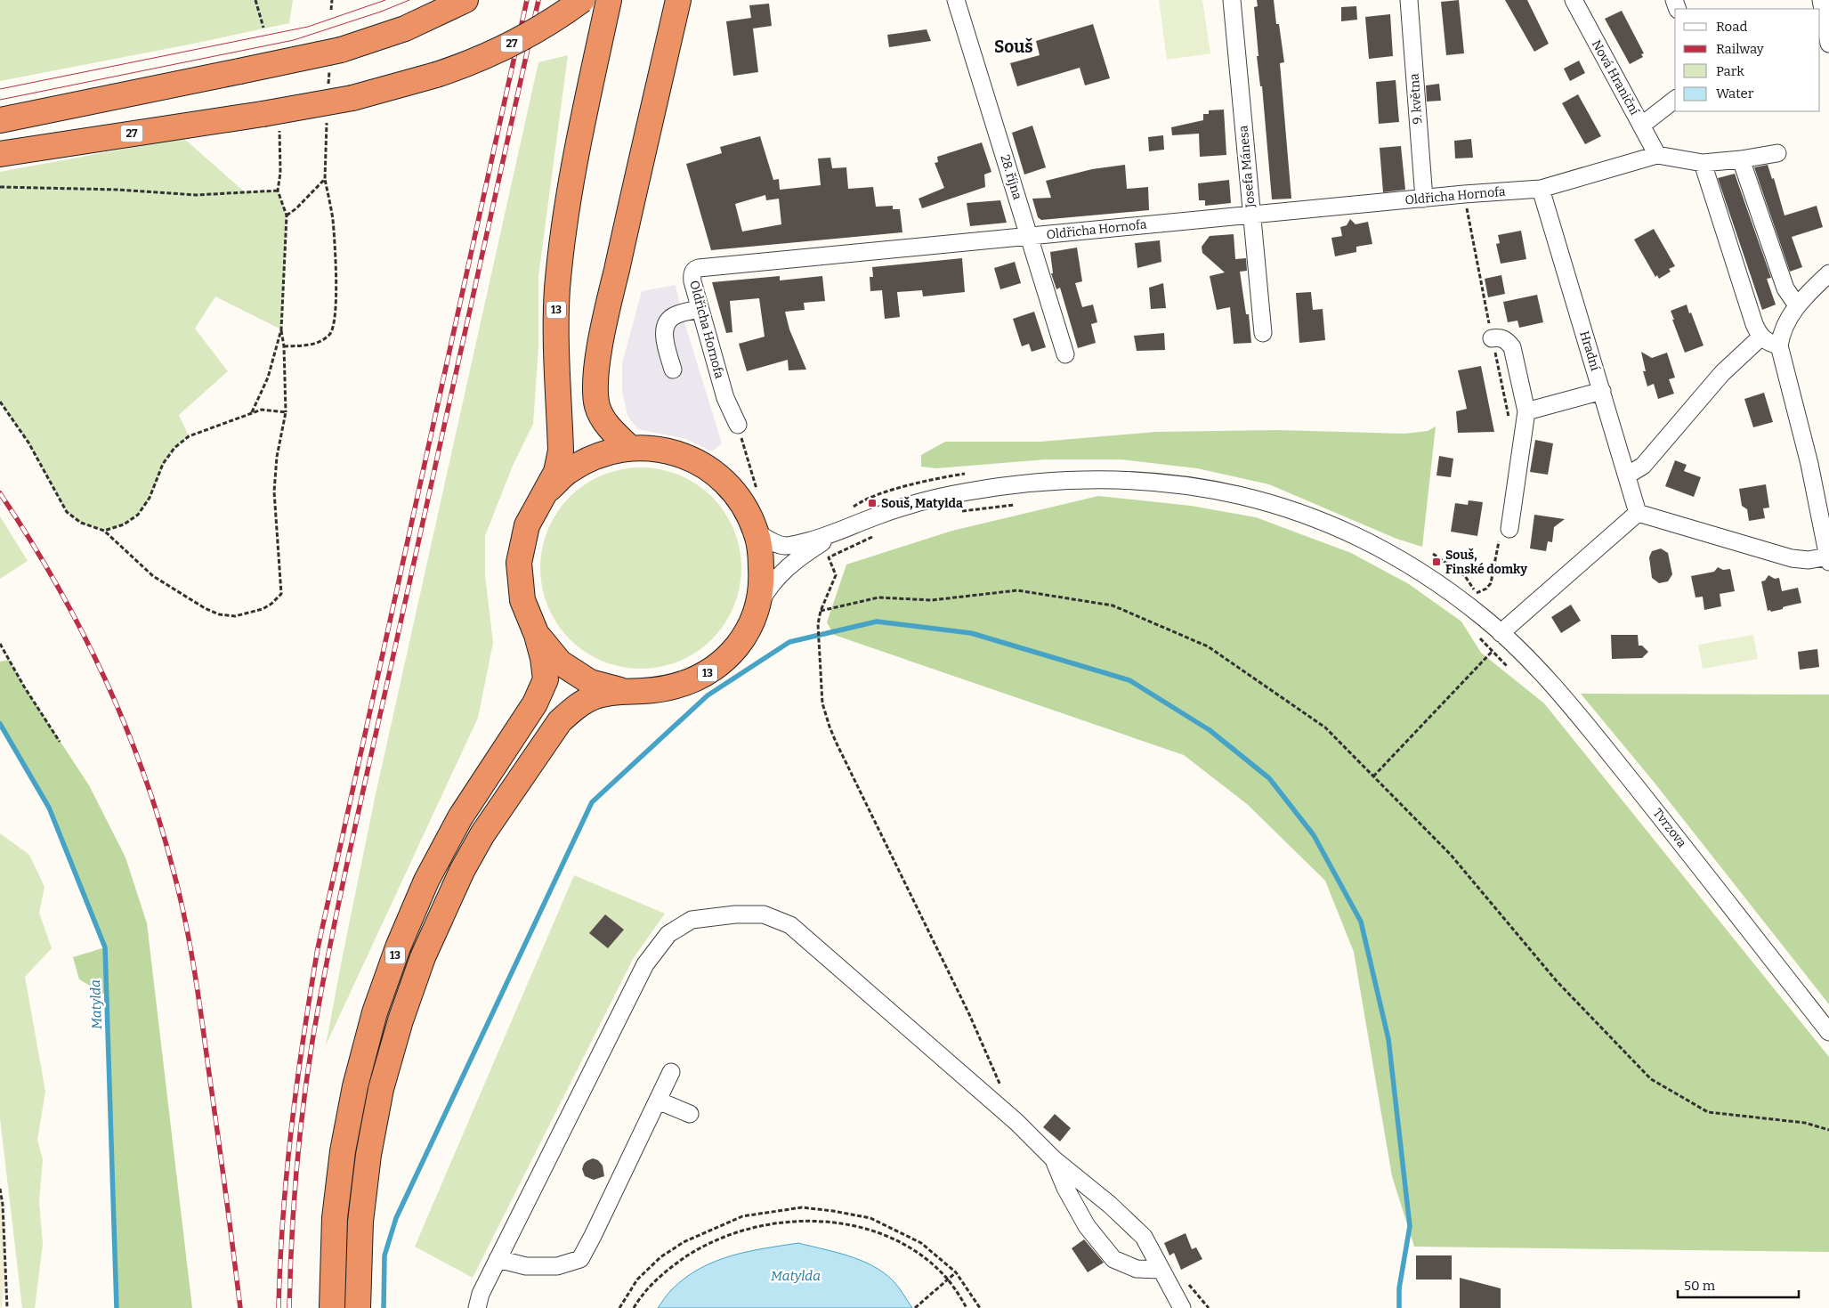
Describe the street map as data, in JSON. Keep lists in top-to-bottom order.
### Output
{
  "streets": {
    "highway": ["27", "13"],
    "street": [
      "Nová Hraniční",
      "9. května",
      "Josefa Mánesa",
      "28. října",
      "Oldřicha Hornofa",
      "Hradní",
      "Tvrzova"
    ]
  },
  "crossings": [
    ["Nová Hraniční", "Oldřicha Hornofa"],
    ["9. května", "Oldřicha Hornofa"],
    ["Josefa Mánesa", "Oldřicha Hornofa"],
    ["28. října", "Oldřicha Hornofa"],
    ["Oldřicha Hornofa", "Hradní"]
  ],
  "districts": ["Souš"],
  "water": ["Matylda"],
  "places": {
    "transit": ["Souš, Matylda", "Souš, Finské domky"]
  },
  "legend": [
    "Road",
    "Railway",
    "Park",
    "Water"
  ],
  "scale_bar": "50 m"
}
